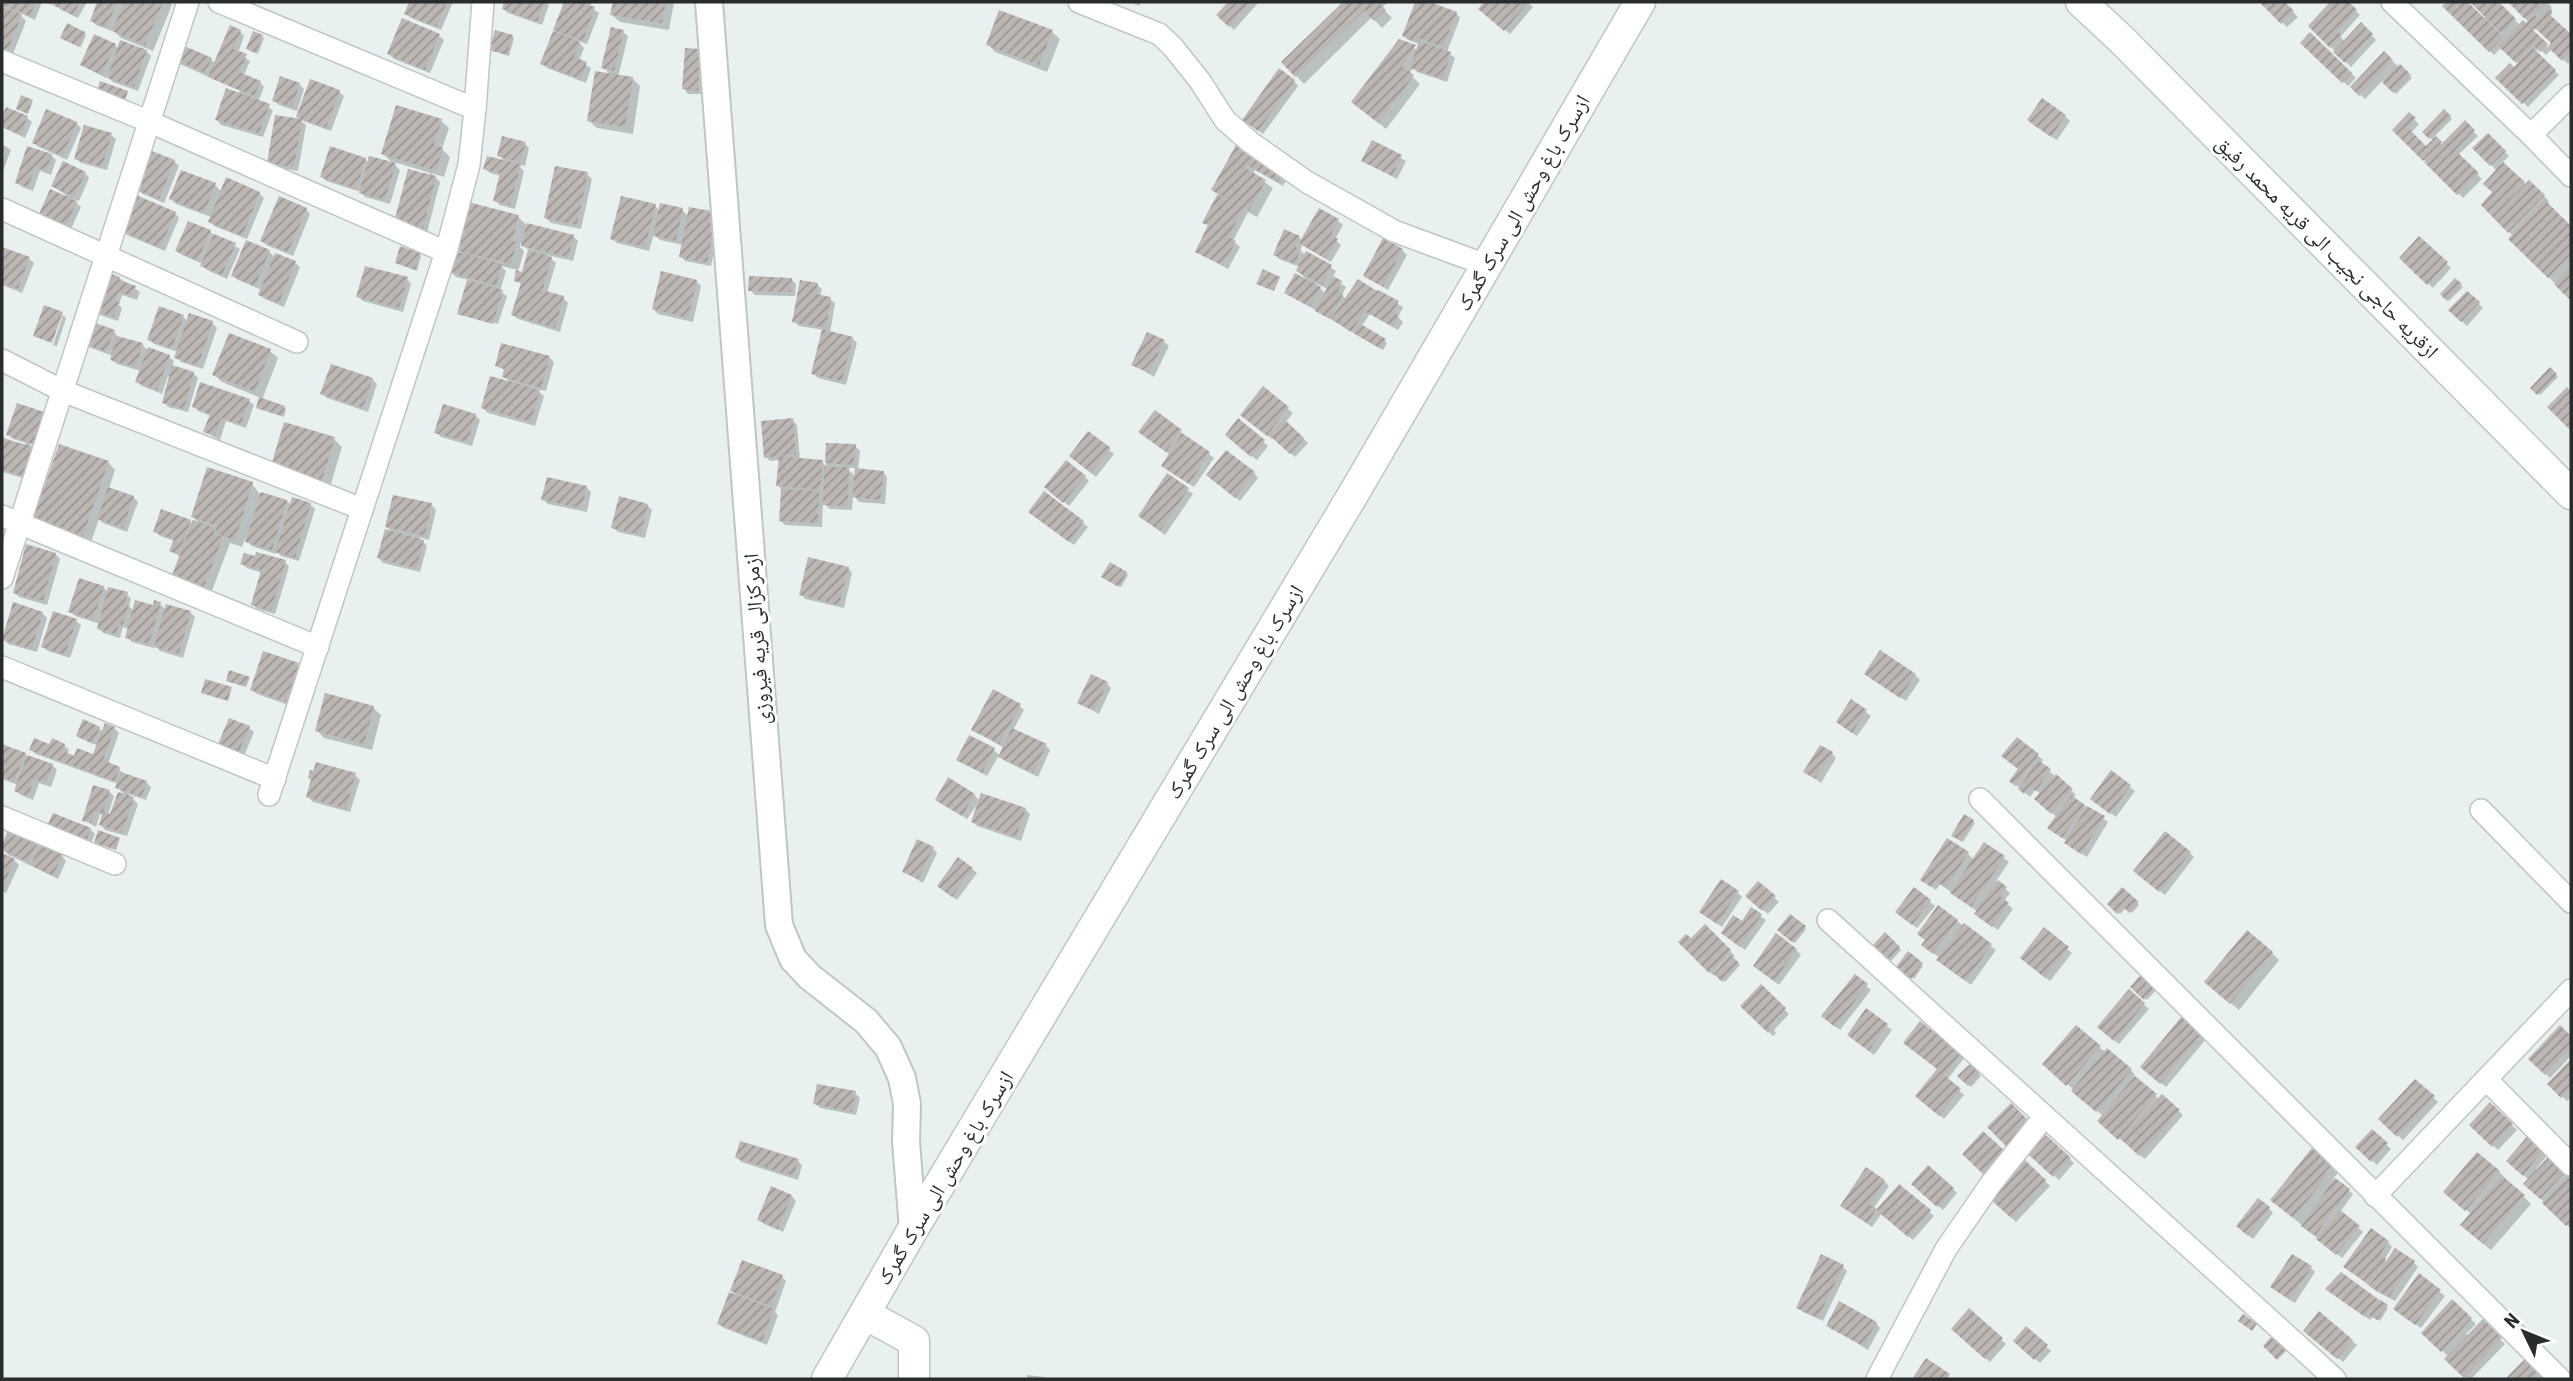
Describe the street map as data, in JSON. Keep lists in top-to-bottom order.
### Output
{
  "streets": {
    "main road": ["ازسرک باغ وحش الی سرک گمرک", "ازقریه حاجی نجیب الی قریه محمد رفیق"],
    "street": ["ازمرکزالی قریه فیروزی"]
  },
  "crossings": [
    ["ازسرک باغ وحش الی سرک گمرک", "ازمرکزالی قریه فیروزی"]
  ],
  "north": "top left"
}
